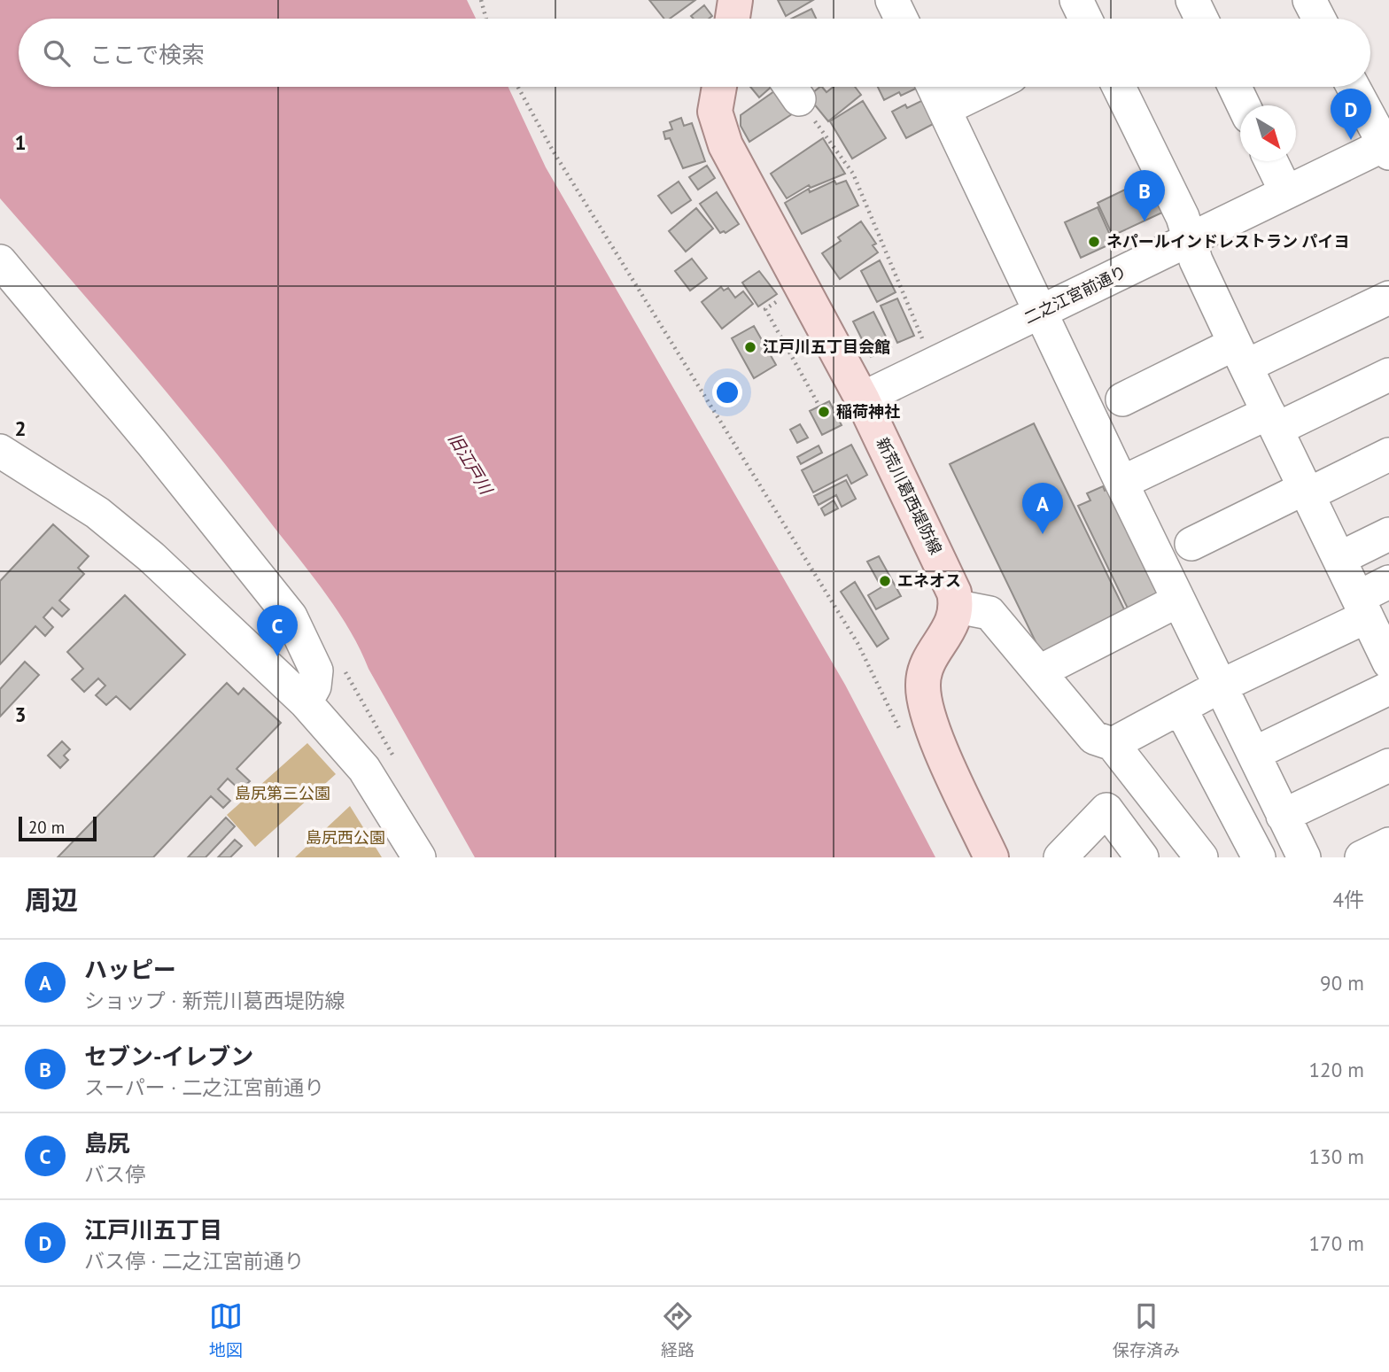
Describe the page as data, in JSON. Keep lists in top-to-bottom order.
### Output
{
  "streets": {
    "main road": ["新荒川葛西堤防線"],
    "street": ["二之江宮前通り"]
  },
  "crossings": [
    ["二之江宮前通り", "新荒川葛西堤防線"]
  ],
  "water": ["旧江戸川"],
  "parks": ["島尻第三公園", "島尻西公園"],
  "places": [
    "ネパールインドレストラン パイヨ",
    "江戸川五丁目会館",
    "稲荷神社",
    "エネオス"
  ],
  "scale_bar": "20 m",
  "north": "bottom right",
  "page": {
    "search": "ここで検索",
    "pins": [
      "D",
      "B",
      "A",
      "C"
    ],
    "scale": "20 m",
    "heading": ["周辺", "4件"],
    "list": [
      {
        "mark": "A",
        "name": "ハッピー",
        "note": "ショップ · 新荒川葛西堤防線",
        "value": "90 m"
      },
      {
        "mark": "B",
        "name": "セブン-イレブン",
        "note": "スーパー · 二之江宮前通り",
        "value": "120 m"
      },
      {
        "mark": "C",
        "name": "島尻",
        "note": "バス停",
        "value": "130 m"
      },
      {
        "mark": "D",
        "name": "江戸川五丁目",
        "note": "バス停 · 二之江宮前通り",
        "value": "170 m"
      }
    ],
    "nav": ["地図", "経路", "保存済み"]
  },
  "grid": {
    "rows": ["1", "2", "3"]
  }
}
